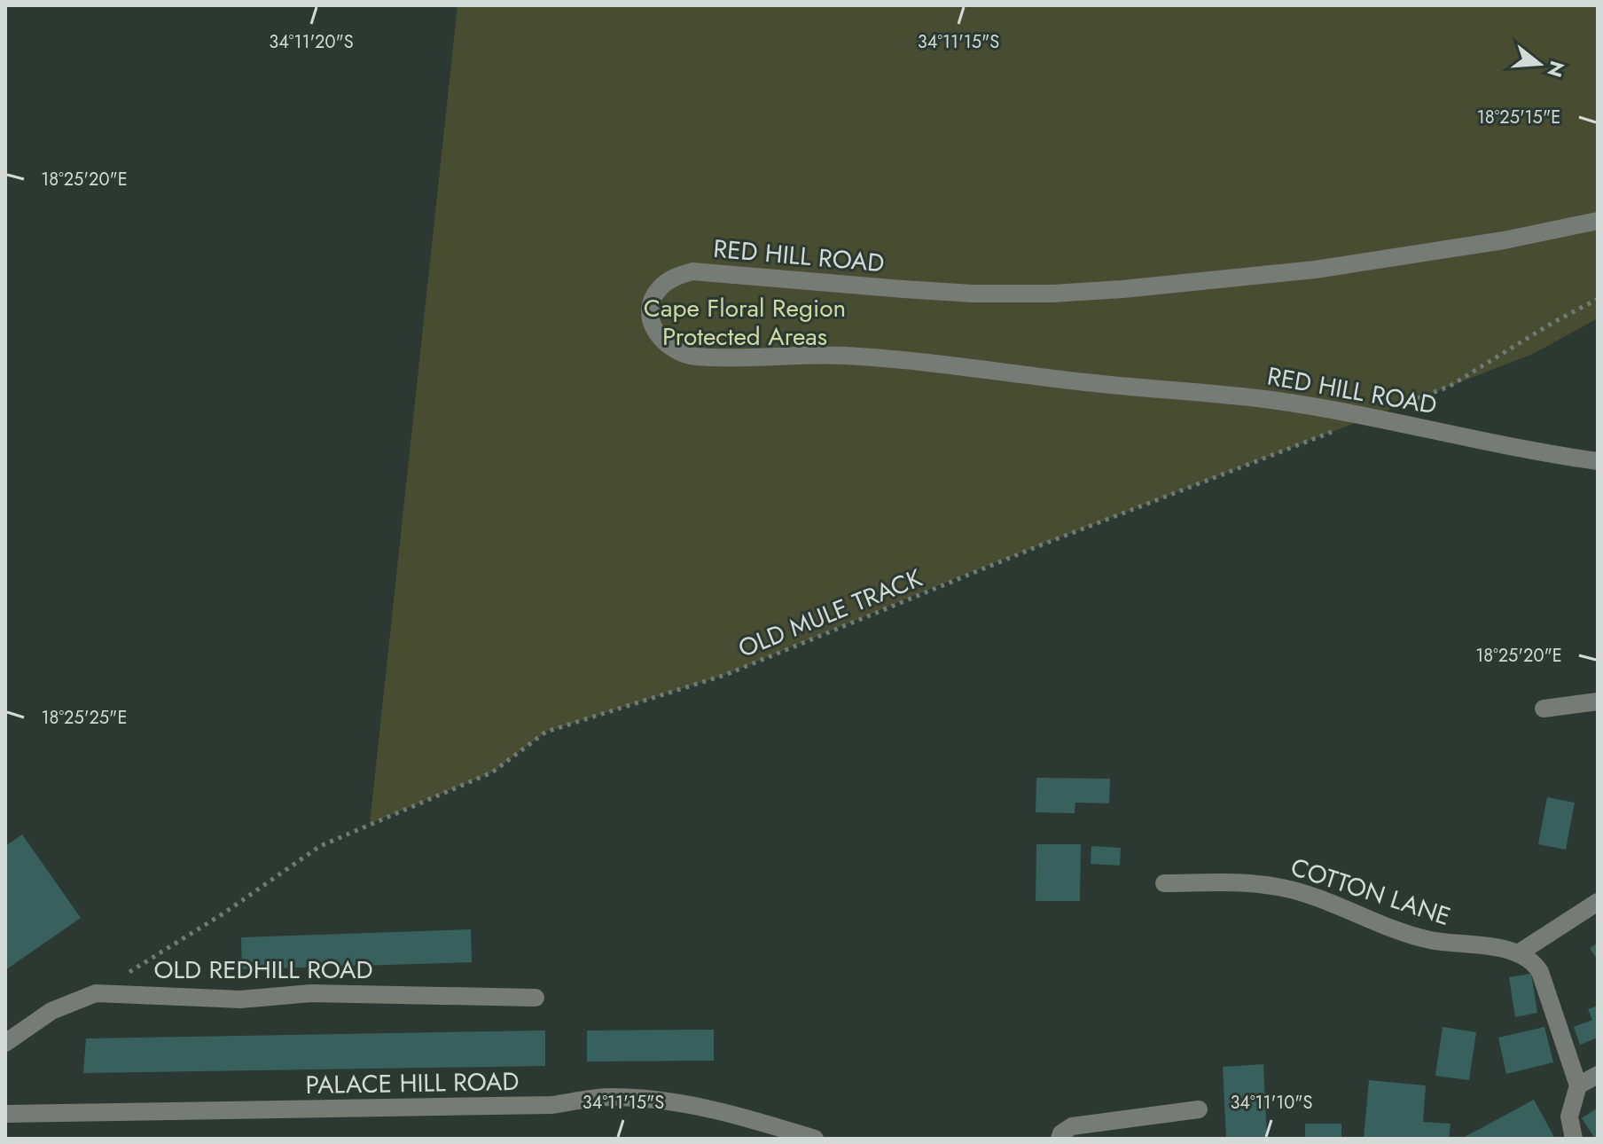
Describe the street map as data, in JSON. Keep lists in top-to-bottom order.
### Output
{
  "streets": {
    "street": [
      "RED HILL ROAD",
      "COTTON LANE",
      "OLD REDHILL ROAD",
      "PALACE HILL ROAD"
    ],
    "path": ["OLD MULE TRACK"]
  },
  "crossings": [
    ["RED HILL ROAD", "OLD MULE TRACK"],
    ["OLD MULE TRACK", "OLD REDHILL ROAD"]
  ],
  "parks": ["Cape Floral Region Protected Areas"],
  "north": "right",
  "coordinates": [
    "34°11'20\"S",
    "34°11'15\"S",
    "18°25'15\"E",
    "18°25'20\"E",
    "18°25'25\"E",
    "34°11'10\"S"
  ]
}
